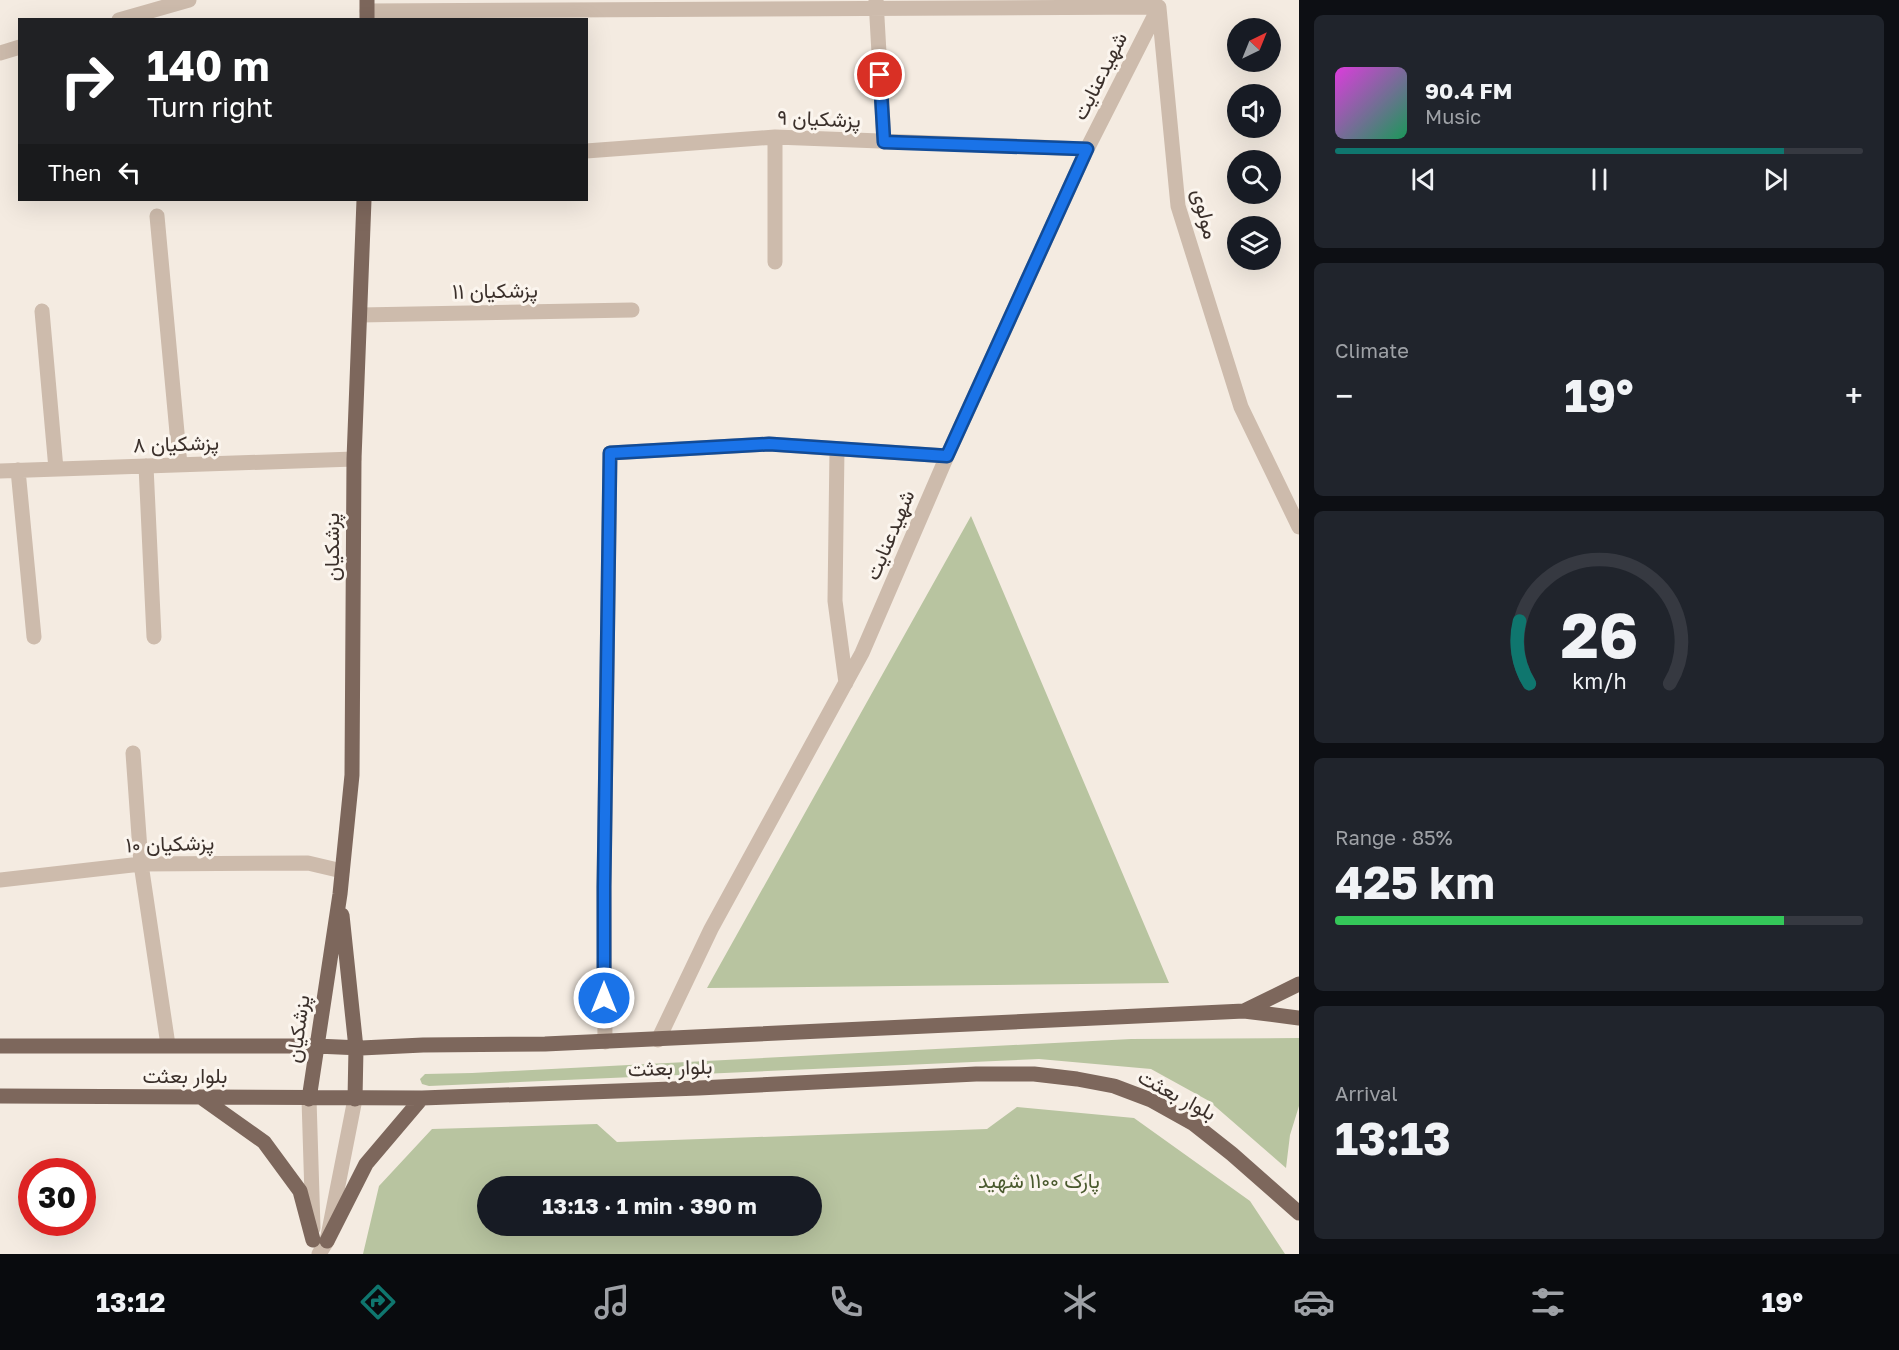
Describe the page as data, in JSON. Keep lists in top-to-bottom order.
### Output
{
  "streets": {
    "main road": ["پزشکیان", "بلوار بعثت"],
    "street": [
      "شهیدعنایت",
      "پزشکیان ۹",
      "مولوی",
      "پزشکیان ۱۱",
      "پزشکیان ۸",
      "پزشکیان ۱۰"
    ]
  },
  "crossings": [
    ["شهیدعنایت", "پزشکیان ۹"],
    ["شهیدعنایت", "مولوی"],
    ["شهیدعنایت", "بلوار بعثت"],
    ["پزشکیان ۱۱", "پزشکیان"],
    ["پزشکیان ۸", "پزشکیان"],
    ["پزشکیان", "پزشکیان ۱۰"],
    ["پزشکیان", "بلوار بعثت"]
  ],
  "parks": ["پارک ۱۱۰۰ شهید"],
  "north": "top right",
  "page": {
    "turn": ["140 m", "Turn right"],
    "song": ["90.4 FM", "Music"],
    "then": "Then",
    "tile": [
      "Climate",
      ["Range · 85%", "425 km"],
      ["Arrival", "13:13"]
    ],
    "heat": ["−", "19°", "+"],
    "limit": "30",
    "trip": "13:13 · 1 min · 390 m",
    "tabs": ["13:12", "19°"],
    "gauge": ["26", "km/h"]
  }
}
